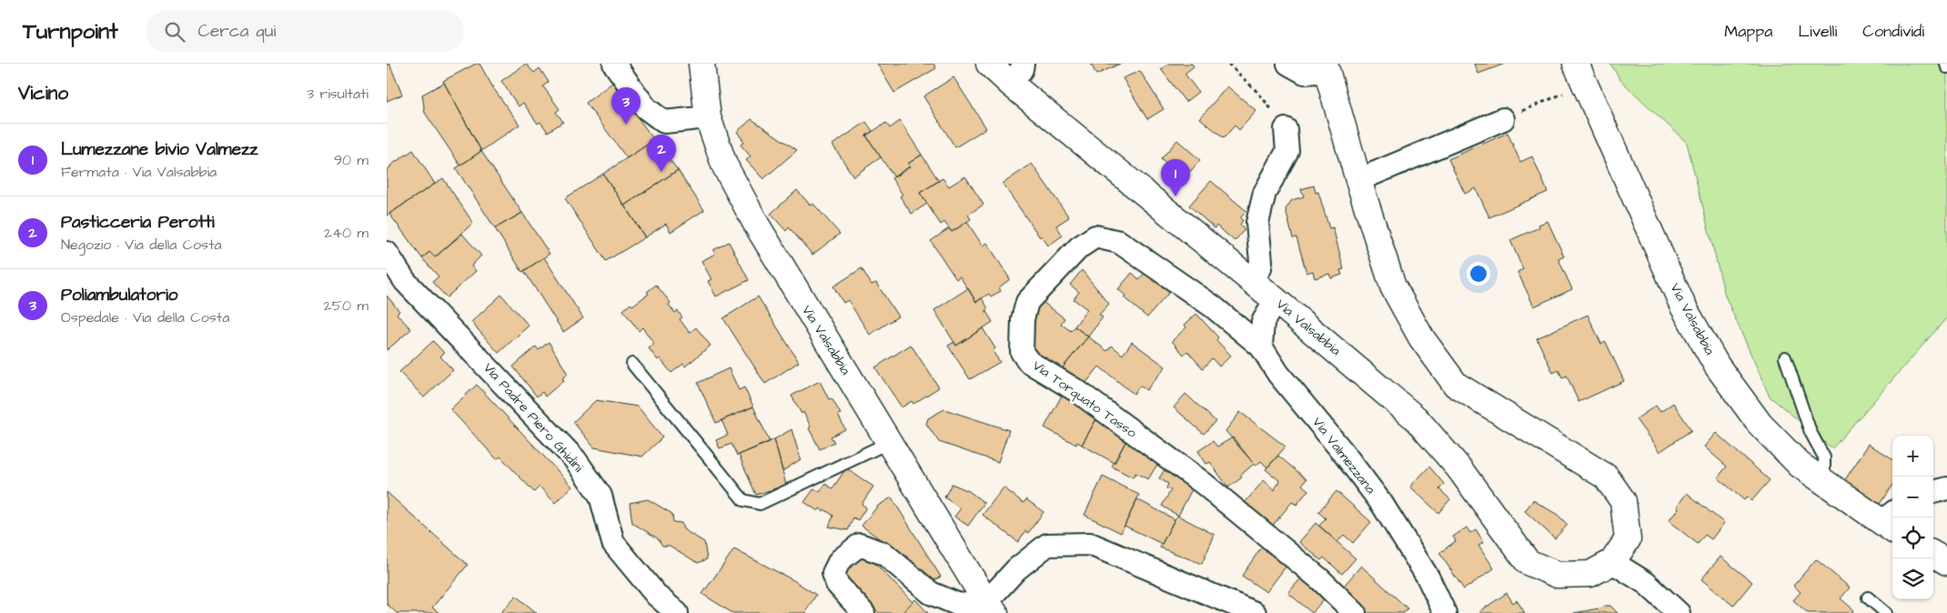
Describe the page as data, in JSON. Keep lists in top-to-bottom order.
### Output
{
  "streets": {
    "main road": ["Via Valsabbia"],
    "street": ["Via Torquato Tasso", "Via Padre Piero Ghidini", "Via Valmezzana"]
  },
  "crossings": [
    ["Via Torquato Tasso", "Via Valmezzana"]
  ],
  "page": {
    "header": "Turnpoint",
    "search": "Cerca qui",
    "nav": ["Mappa", "Livelli", "Condividi"],
    "heading": ["Vicino", "3 risultati"],
    "pins": ["3", "2", "1"],
    "list": [
      {
        "mark": "1",
        "name": "Lumezzane bivio Valmezz",
        "note": "Fermata · Via Valsabbia",
        "value": "90 m"
      },
      {
        "mark": "2",
        "name": "Pasticceria Perotti",
        "note": "Negozio · Via della Costa",
        "value": "240 m"
      },
      {
        "mark": "3",
        "name": "Poliambulatorio",
        "note": "Ospedale · Via della Costa",
        "value": "250 m"
      }
    ],
    "map_buttons": ["+", "−"]
  }
}
